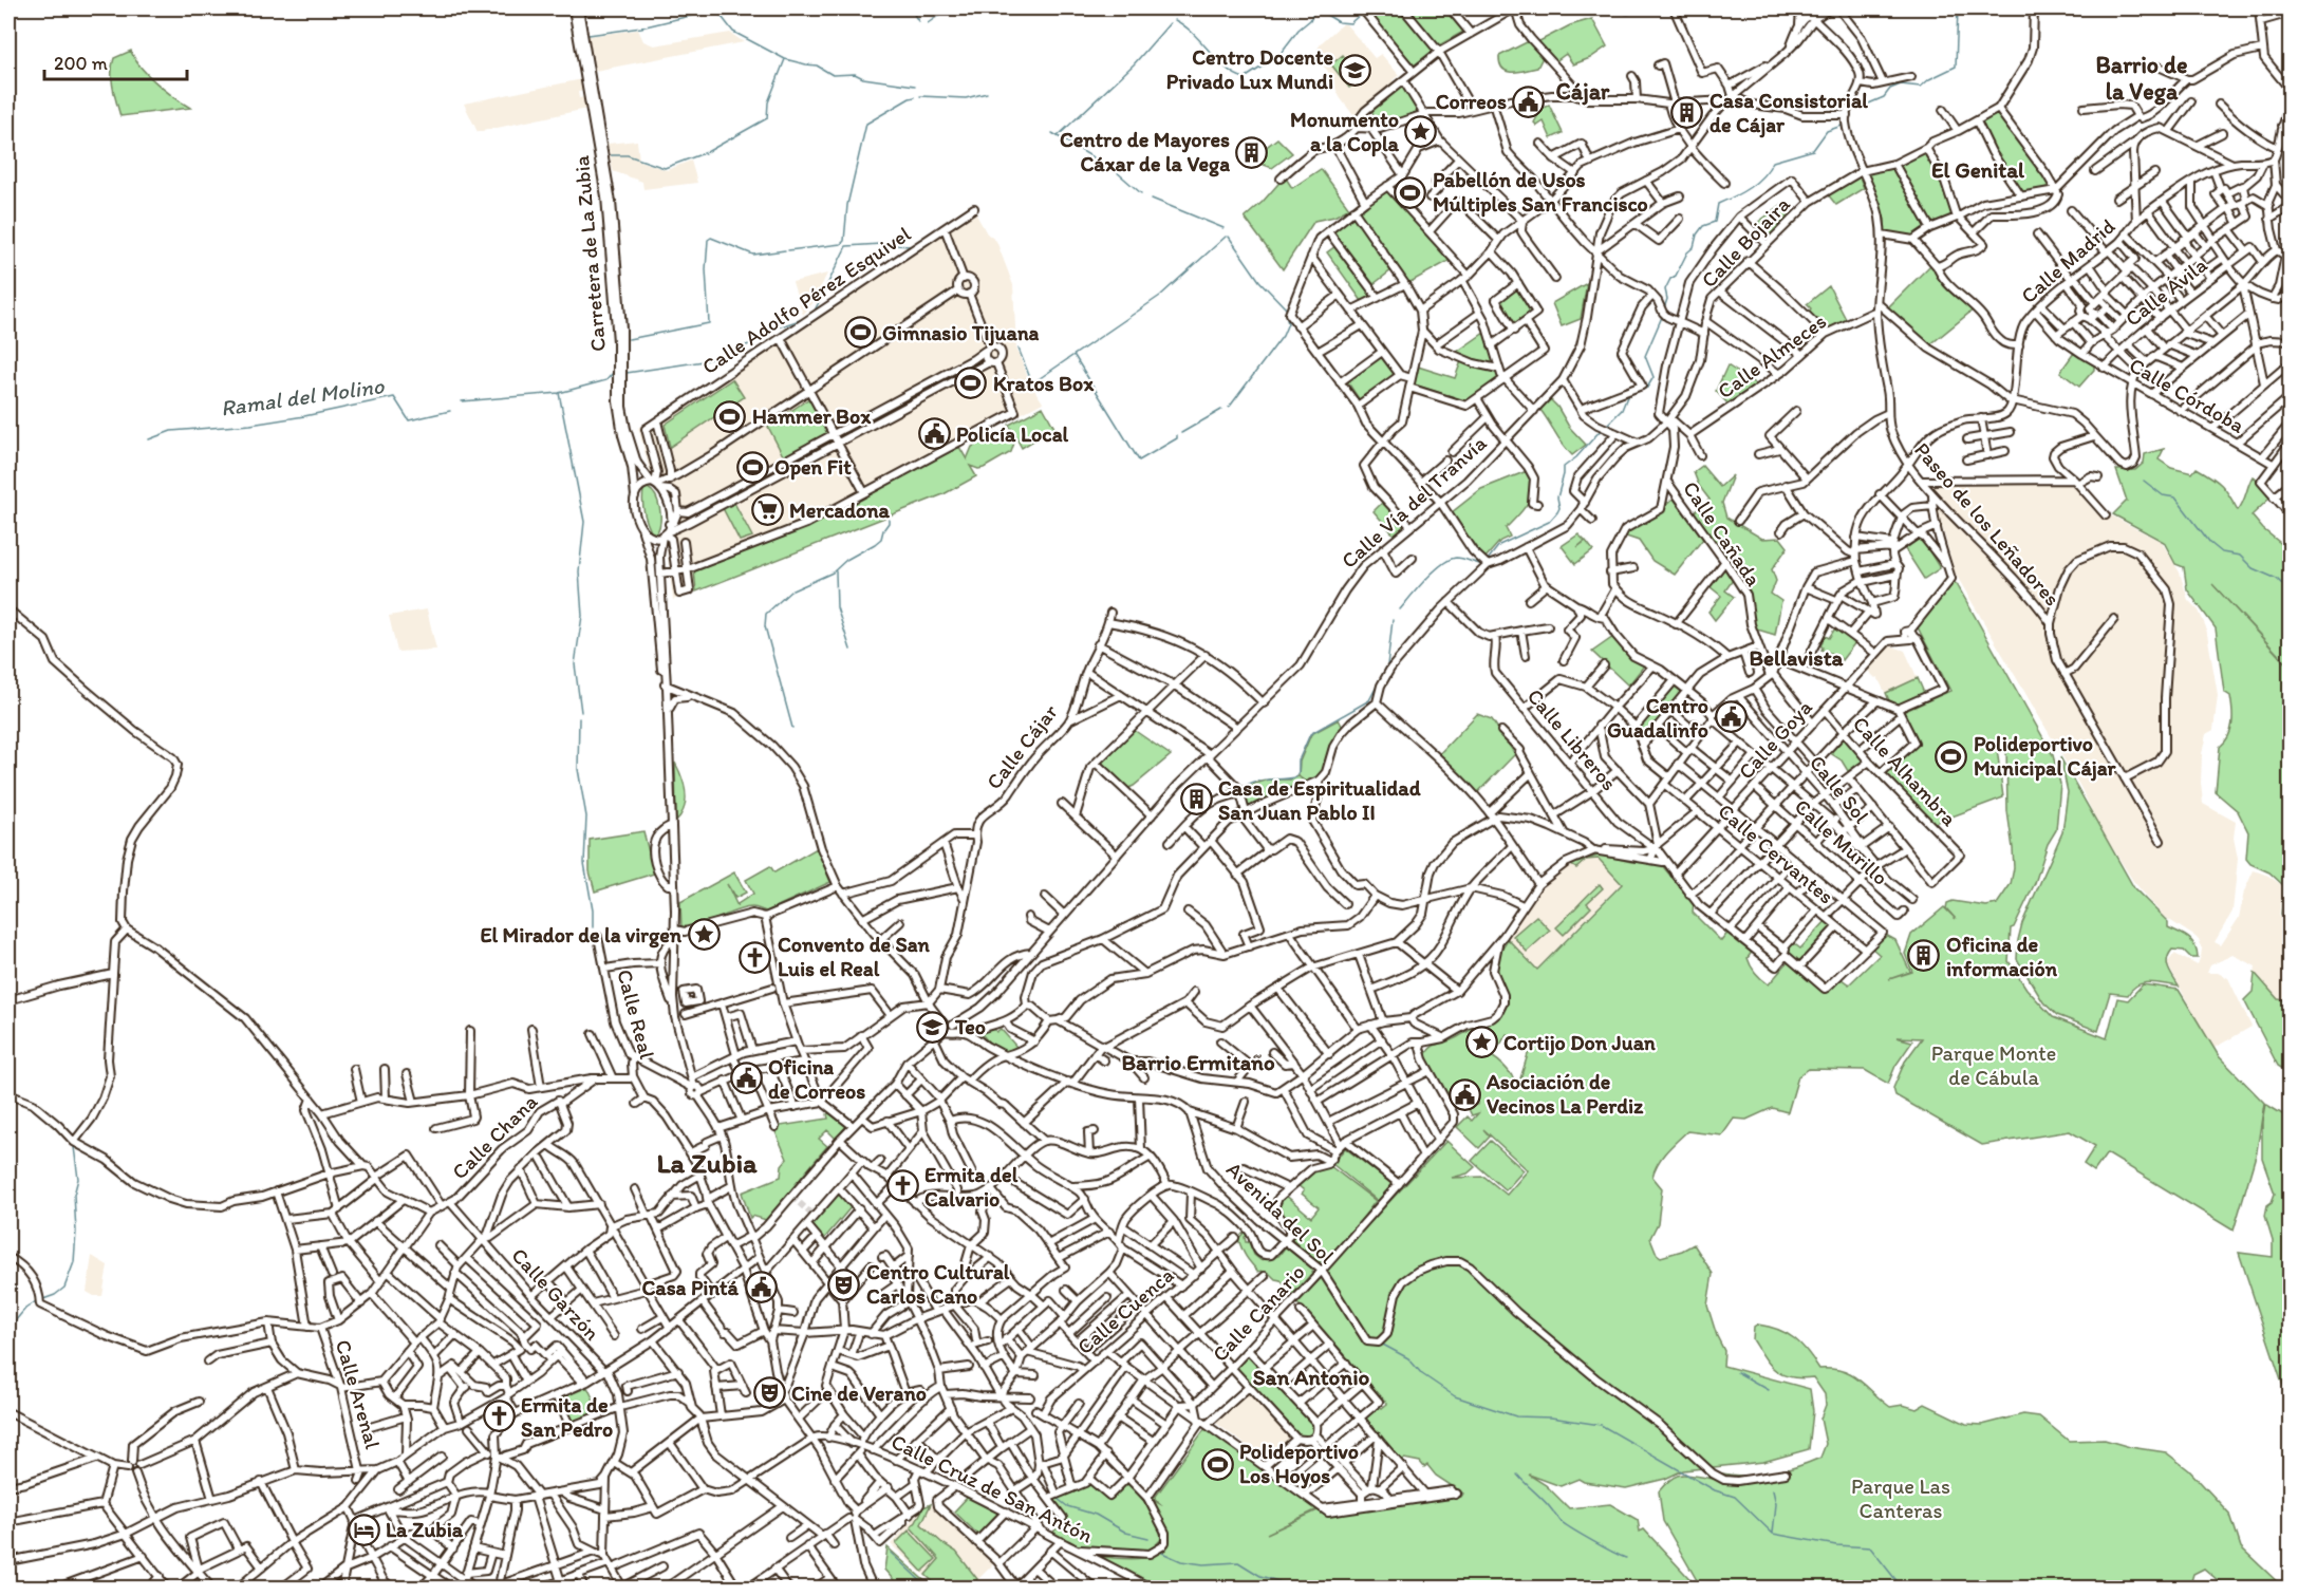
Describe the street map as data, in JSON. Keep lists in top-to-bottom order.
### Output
{
  "streets": {
    "street": [
      "Calle Bojaira",
      "Carretera de La Zubia",
      "Calle Madrid",
      "Calle Ávila",
      "Calle Adolfo Pérez Esquivel",
      "Calle Almeces",
      "Calle Córdoba",
      "Calle Vía del Tranvía",
      "Paseo de los Leñadores",
      "Calle Cañada",
      "Calle Libreros",
      "Calle Goya",
      "Calle Cájar",
      "Calle Alhambra",
      "Calle Sol",
      "Calle Murillo",
      "Calle Cervantes",
      "Calle Real",
      "Calle Chana",
      "Avenida del Sol",
      "Calle Garzón",
      "Calle Cuenca",
      "Calle Canario",
      "Calle Arenal",
      "Calle Cruz de San Antón"
    ]
  },
  "crossings": [
    ["Calle Bojaira", "Paseo de los Leñadores"],
    ["Calle Madrid", "Calle Córdoba"],
    ["Calle Ávila", "Calle Córdoba"],
    ["Calle Almeces", "Paseo de los Leñadores"],
    ["Calle Cañada", "Calle Goya"],
    ["Calle Libreros", "Calle Goya"],
    ["Calle Goya", "Calle Alhambra"],
    ["Calle Goya", "Calle Sol"],
    ["Calle Goya", "Calle Murillo"],
    ["Calle Goya", "Calle Cervantes"],
    ["Calle Chana", "Calle Garzón"],
    ["Avenida del Sol", "Calle Canario"]
  ],
  "districts": [
    "Barrio de la Vega",
    "Cájar",
    "El Genital",
    "Bellavista",
    "Barrio Ermitaño",
    "La Zubia",
    "San Antonio"
  ],
  "water": ["Ramal del Molino"],
  "parks": ["Parque Monte de Cábula", "Parque Las Canteras"],
  "places": {
    "school or university": ["Centro Docente Privado Lux Mundi", "Teo"],
    "public building": [
      "Correos",
      "Policía Local",
      "Centro Guadalinfo",
      "Oficina de Correos",
      "Asociación de Vecinos La Perdiz",
      "Casa Pintá"
    ],
    "building": [
      "Casa Consistorial de Cájar",
      "Centro de Mayores Cáxar de la Vega",
      "Casa de Espiritualidad San Juan Pablo II",
      "Oficina de información"
    ],
    "place": ["Monumento a la Copla", "El Mirador de la virgen", "Cortijo Don Juan"],
    "sports": [
      "Pabellón de Usos Múltiples San Francisco",
      "Gimnasio Tijuana",
      "Kratos Box",
      "Hammer Box",
      "Open Fit",
      "Polideportivo Municipal Cájar",
      "Polideportivo Los Hoyos"
    ],
    "supermarket": ["Mercadona"],
    "church": ["Convento de San Luis el Real", "Ermita del Calvario", "Ermita de San Pedro"],
    "theatre": ["Centro Cultural Carlos Cano", "Cine de Verano"],
    "hotel": ["La Zubia"]
  },
  "scale_bar": "200 m"
}
